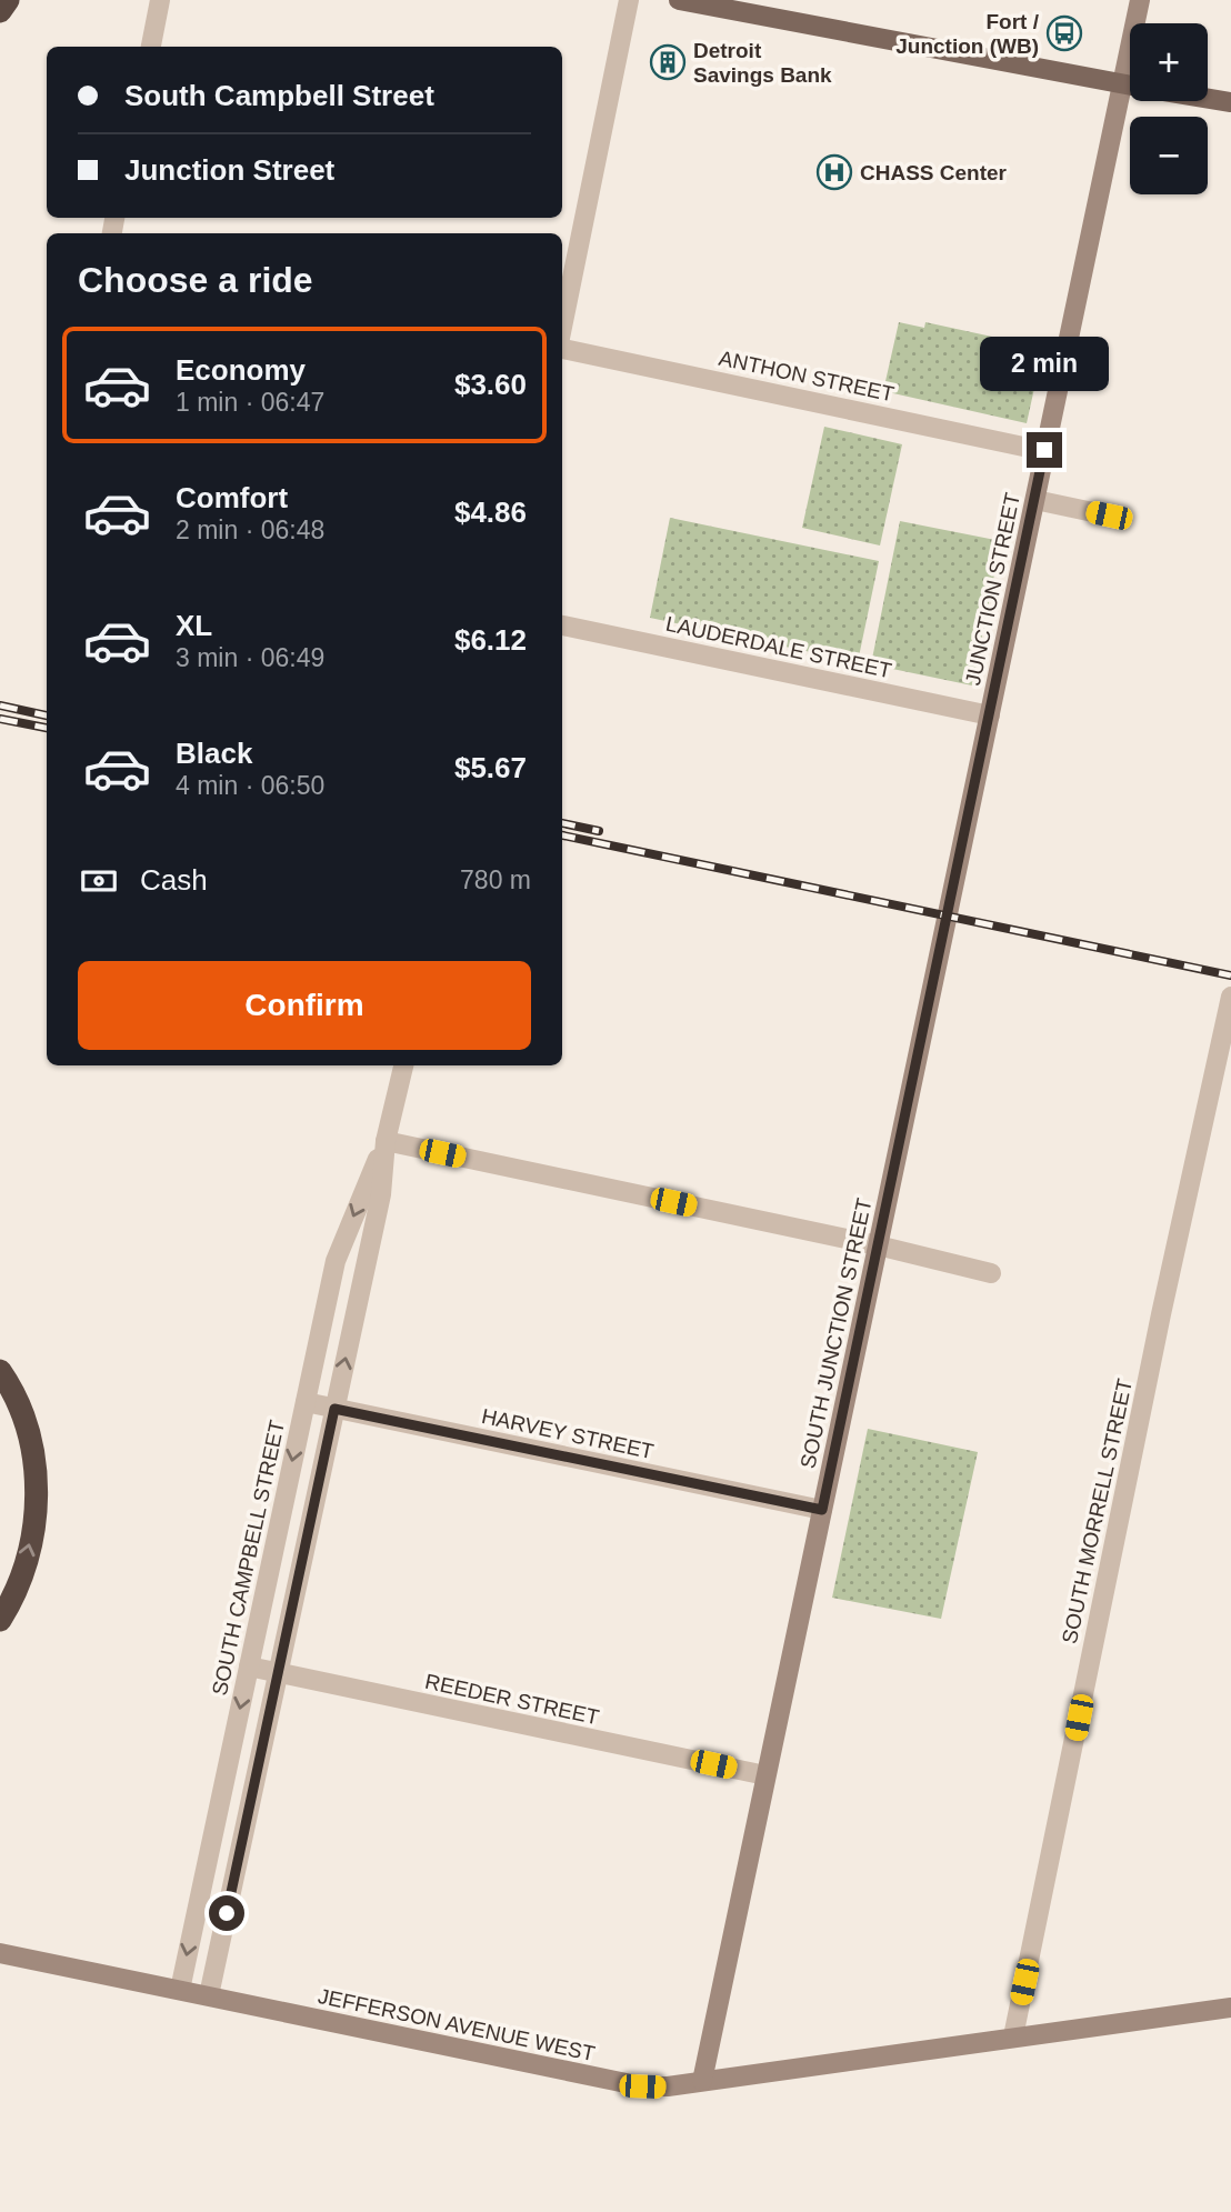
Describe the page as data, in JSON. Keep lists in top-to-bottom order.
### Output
{
  "streets": {
    "street": [
      "ANTHON STREET",
      "JUNCTION STREET",
      "LAUDERDALE STREET",
      "SOUTH JUNCTION STREET",
      "HARVEY STREET",
      "SOUTH MORRELL STREET",
      "SOUTH CAMPBELL STREET",
      "REEDER STREET",
      "JEFFERSON AVENUE WEST"
    ]
  },
  "crossings": [
    ["ANTHON STREET", "JUNCTION STREET"],
    ["JUNCTION STREET", "LAUDERDALE STREET"],
    ["JUNCTION STREET", "SOUTH JUNCTION STREET"],
    ["SOUTH JUNCTION STREET", "HARVEY STREET"],
    ["SOUTH JUNCTION STREET", "REEDER STREET"],
    ["SOUTH JUNCTION STREET", "JEFFERSON AVENUE WEST"],
    ["HARVEY STREET", "SOUTH CAMPBELL STREET"],
    ["SOUTH MORRELL STREET", "JEFFERSON AVENUE WEST"],
    ["SOUTH CAMPBELL STREET", "REEDER STREET"],
    ["SOUTH CAMPBELL STREET", "JEFFERSON AVENUE WEST"]
  ],
  "places": {
    "bus stop": ["Fort / Junction (WB)"],
    "building": ["Detroit Savings Bank"],
    "hospital": ["CHASS Center"]
  },
  "page": {
    "map_buttons": ["+", "−"],
    "banner": ["South Campbell Street", "Junction Street"],
    "heading": "Choose a ride",
    "list": [
      {
        "name": "Economy",
        "note": "1 min · 06:47",
        "value": "$3.60"
      },
      {
        "name": "Comfort",
        "note": "2 min · 06:48",
        "value": "$4.86"
      },
      {
        "name": "XL",
        "note": "3 min · 06:49",
        "value": "$6.12"
      },
      {
        "name": "Black",
        "note": "4 min · 06:50",
        "value": "$5.67"
      }
    ],
    "bubble": "2 min",
    "pay": ["Cash", "780 m"],
    "buttons": "Confirm"
  }
}
